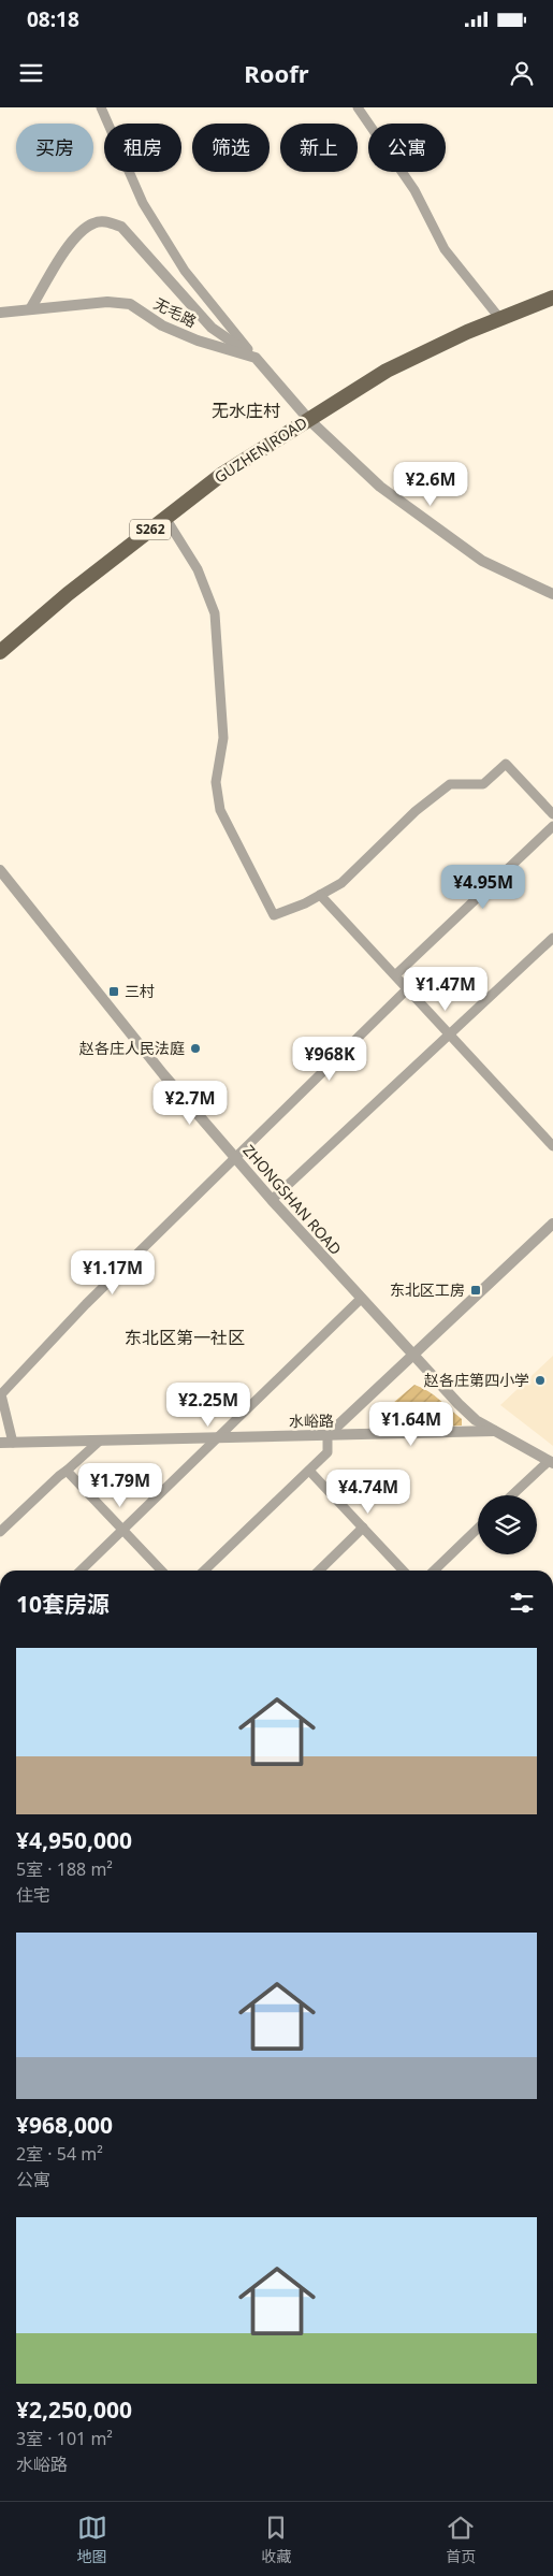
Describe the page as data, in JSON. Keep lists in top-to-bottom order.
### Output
{
  "streets": {
    "main road": ["GUZHEN ROAD", "S262"],
    "street": ["无毛路", "ZHONGSHAN ROAD", "水峪路"]
  },
  "crossings": [
    ["ZHONGSHAN ROAD", "水峪路"]
  ],
  "districts": ["无水庄村", "东北区第一社区"],
  "places": {
    "transit": ["三村", "东北区工房"],
    "other": ["赵各庄人民法庭", "赵各庄第四小学"]
  },
  "page": {
    "status": "08:18",
    "header": "Roofr",
    "chip": [
      "买房",
      "租房",
      "筛选",
      "新上",
      "公寓"
    ],
    "price": [
      "¥2.6M",
      "¥4.95M",
      "¥1.47M",
      "¥968K",
      "¥2.7M",
      "¥1.17M",
      "¥2.25M",
      "¥1.64M",
      "¥1.79M",
      "¥4.74M"
    ],
    "heading": "10套房源",
    "list": [
      {
        "name": "¥4,950,000",
        "note": "5室 · 188 m² · 住宅"
      },
      {
        "name": "¥968,000",
        "note": "2室 · 54 m² · 公寓"
      },
      {
        "name": "¥2,250,000",
        "note": "3室 · 101 m² · 水峪路"
      }
    ],
    "tabs": ["地图", "收藏", "首页"]
  }
}
